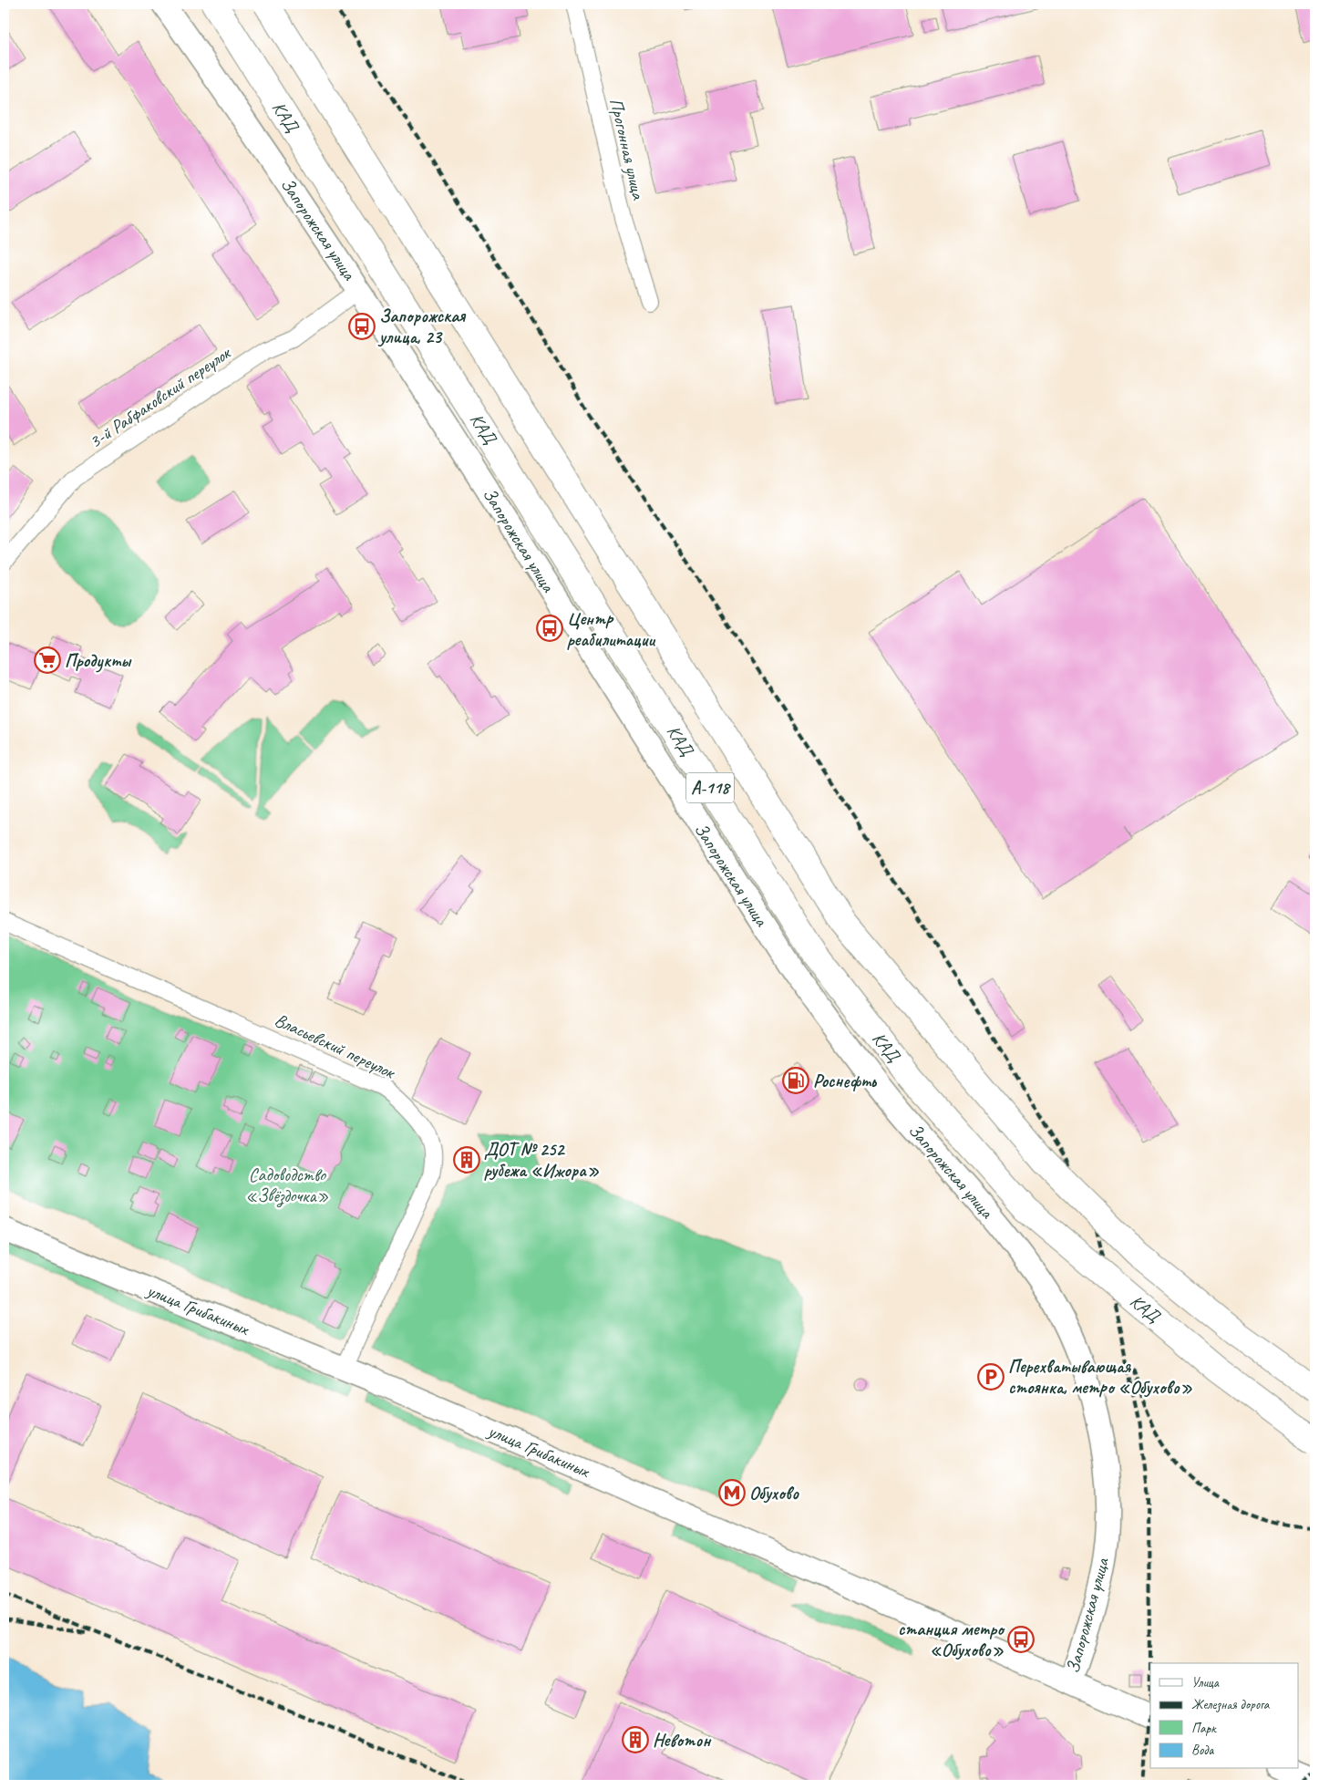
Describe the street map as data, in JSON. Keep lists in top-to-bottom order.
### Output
{
  "streets": {
    "highway": ["КАД", "А-118"],
    "street": [
      "Прогонная улица",
      "Запорожская улица",
      "3-й Рабфаковский переулок",
      "Власьевский переулок",
      "улица Грибакиных"
    ]
  },
  "crossings": [
    ["Запорожская улица", "3-й Рабфаковский переулок"],
    ["Запорожская улица", "улица Грибакиных"],
    ["Власьевский переулок", "улица Грибакиных"]
  ],
  "parks": ["Садоводство «Звёздочка»"],
  "places": {
    "bus stop": ["Запорожская улица, 23", "Центр реабилитации", "станция метро «Обухово»"],
    "supermarket": ["Продукты"],
    "fuel station": ["Роснефть"],
    "building": ["ДОТ № 252 рубежа «Ижора»", "Невотон"],
    "parking": ["Перехватывающая стоянка, метро «Обухово»"],
    "metro station": ["Обухово"]
  },
  "legend": [
    "Улица",
    "Железная дорога",
    "Парк",
    "Вода"
  ]
}
